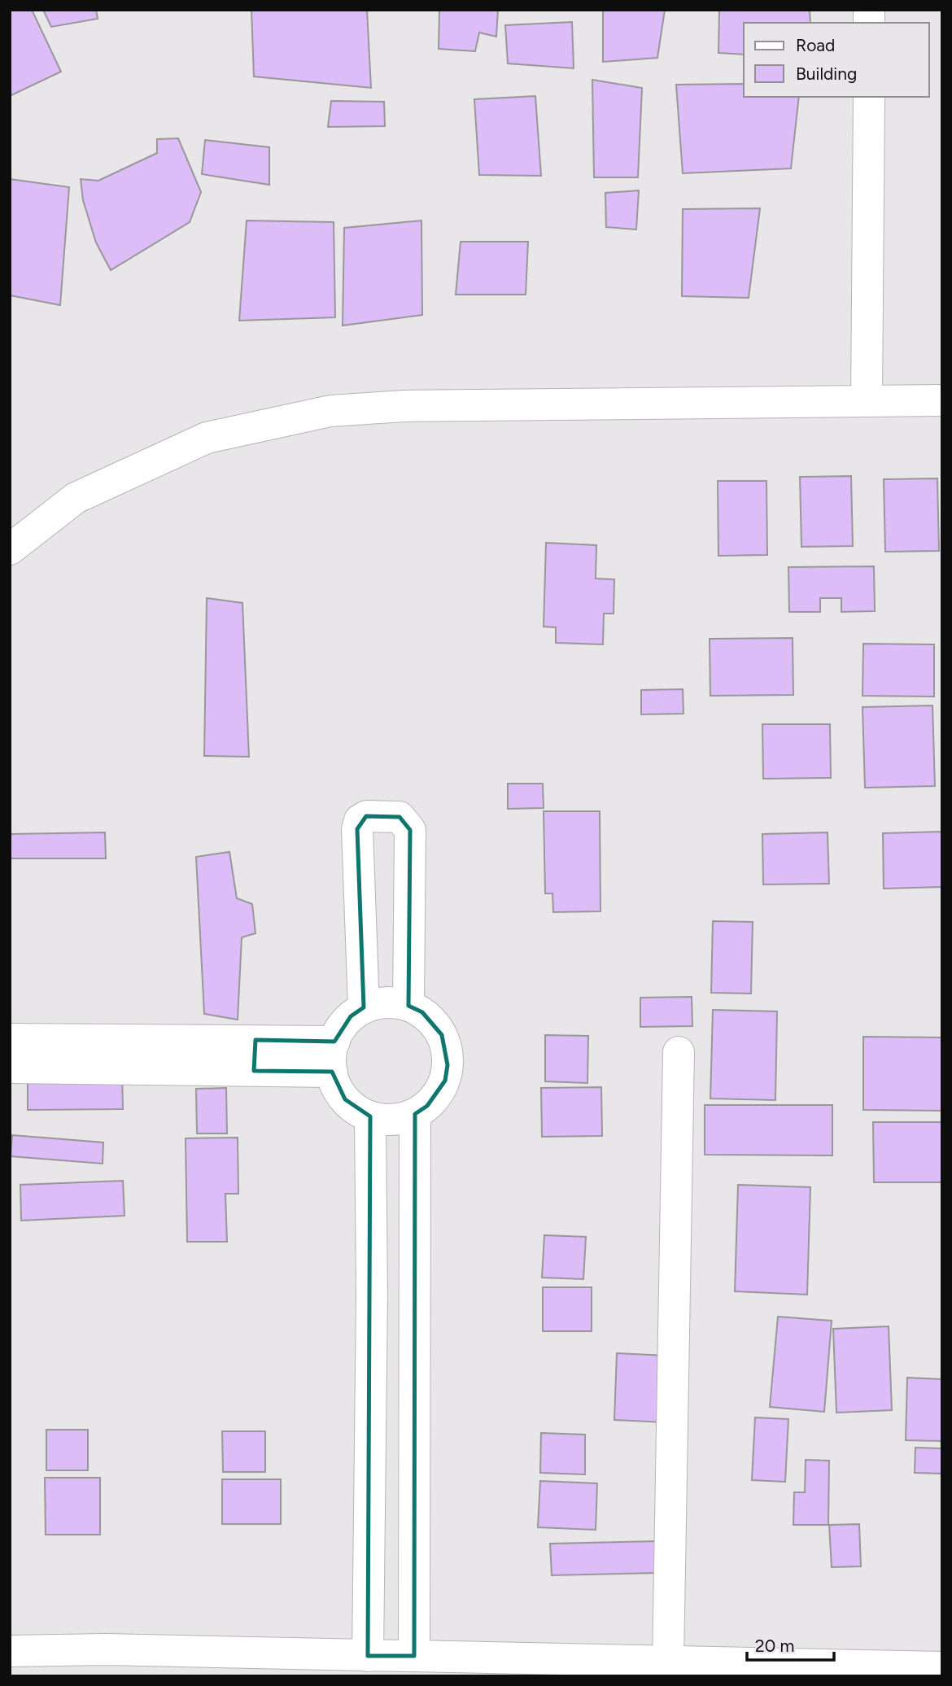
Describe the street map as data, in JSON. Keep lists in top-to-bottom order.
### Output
{
  "legend": ["Road", "Building"],
  "scale_bar": "20 m"
}
